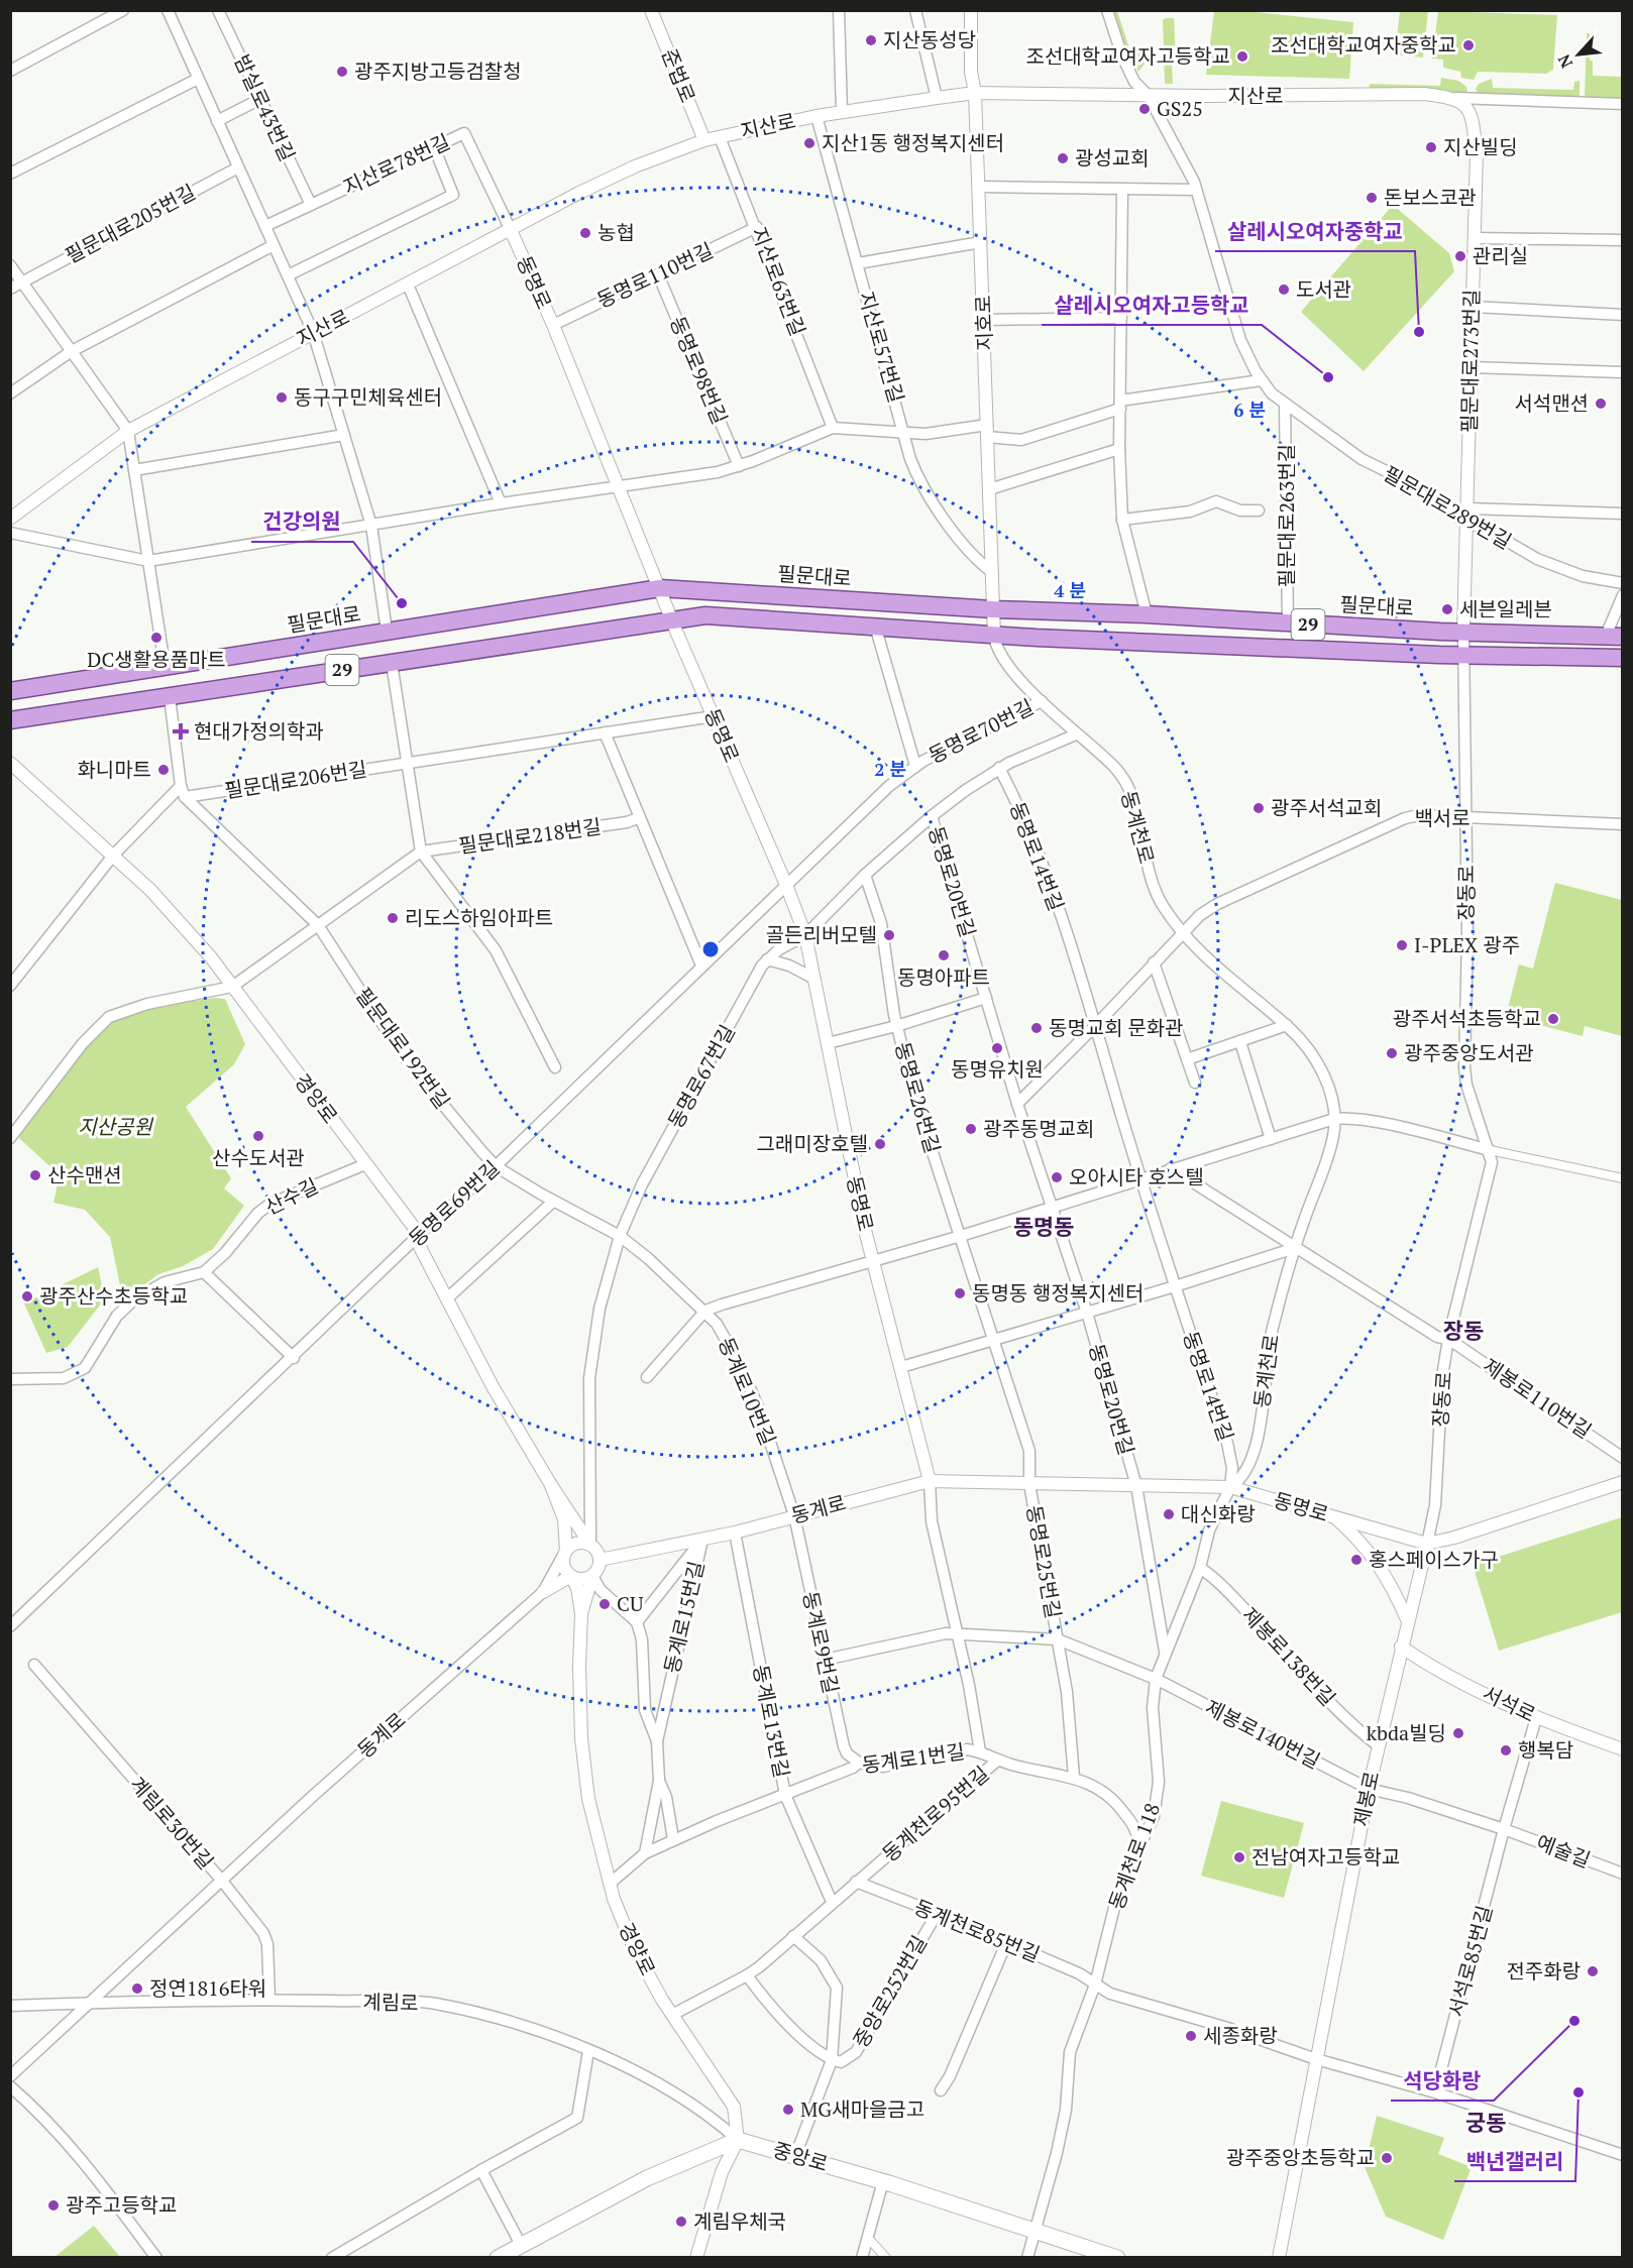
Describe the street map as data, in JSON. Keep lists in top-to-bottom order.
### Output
{
  "streets": {
    "main road": ["필문대로", "29", "중앙로"],
    "street": [
      "준법로",
      "지산로",
      "밤실로43번길",
      "지산로78번길",
      "필문대로205번길",
      "동명로110번길",
      "지산로63번길",
      "동명로",
      "지호로",
      "지산로57번길",
      "필문대로273번길",
      "동명로98번길",
      "필문대로289번길",
      "필문대로263번길",
      "동명로70번길",
      "필문대로206번길",
      "백서로",
      "동계천로",
      "필문대로218번길",
      "동명로14번길",
      "동명로20번길",
      "장동로",
      "필문대로192번길",
      "동명로67번길",
      "동명로26번길",
      "경양로",
      "산수길",
      "동명로69번길",
      "동계로10번길",
      "제봉로110번길",
      "동계로",
      "동명로25번길",
      "동계로15번길",
      "동계로9번길",
      "제봉로138번길",
      "서석로",
      "동계로13번길",
      "제봉로140번길",
      "동계로1번길",
      "제봉로",
      "동계천로95번길",
      "계림로30번길",
      "예술길",
      "동계천로 118",
      "동계천로85번길",
      "서석로85번길",
      "중앙로252번길",
      "계림로"
    ]
  },
  "crossings": [
    ["준법로", "지산로"],
    ["지산로", "지산로78번길"],
    ["지산로", "지산로63번길"],
    ["지산로", "동명로"],
    ["지산로", "지호로"],
    ["지산로", "지산로57번길"],
    ["지산로", "필문대로273번길"],
    ["밤실로43번길", "지산로78번길"],
    ["지산로78번길", "동명로"],
    ["동명로110번길", "지산로63번길"],
    ["동명로110번길", "동명로"],
    ["동명로110번길", "동명로98번길"],
    ["동명로", "필문대로"],
    ["동명로", "29"],
    ["동명로", "동명로70번길"],
    ["동명로", "동계천로"],
    ["동명로", "동명로14번길"],
    ["동명로", "동명로20번길"],
    ["동명로", "장동로"],
    ["동명로", "동명로67번길"],
    ["동명로", "동명로26번길"],
    ["동명로", "동명로69번길"],
    ["동명로", "동계로"],
    ["동명로", "동명로25번길"],
    ["동명로", "동계로1번길"],
    ["동명로", "제봉로"],
    ["동명로", "동계천로 118"],
    ["지호로", "지산로57번길"],
    ["지호로", "필문대로"],
    ["지호로", "29"],
    ["지호로", "동계천로"],
    ["필문대로273번길", "필문대로289번길"],
    ["필문대로273번길", "필문대로"],
    ["필문대로273번길", "장동로"],
    ["필문대로289번길", "필문대로263번길"],
    ["필문대로263번길", "필문대로"],
    ["필문대로", "장동로"],
    ["29", "동계천로"],
    ["29", "장동로"],
    ["동명로70번길", "동계천로"],
    ["동명로70번길", "동명로69번길"],
    ["필문대로206번길", "필문대로192번길"],
    ["백서로", "동계천로"],
    ["백서로", "장동로"],
    ["동계천로", "동명로14번길"],
    ["동계천로", "제봉로110번길"],
    ["동계천로", "동계천로 118"],
    ["동명로14번길", "동계천로 118"],
    ["장동로", "제봉로110번길"],
    ["장동로", "제봉로"],
    ["필문대로192번길", "동명로69번길"],
    ["동명로67번길", "경양로"],
    ["동명로67번길", "동계로10번길"],
    ["동명로67번길", "동계로"],
    ["동명로26번길", "동명로25번길"],
    ["경양로", "산수길"],
    ["경양로", "동명로69번길"],
    ["경양로", "동계로"],
    ["경양로", "동계로1번길"],
    ["경양로", "동계천로95번길"],
    ["경양로", "계림로"],
    ["경양로", "중앙로"],
    ["동계로10번길", "동계로"],
    ["동계로10번길", "동계로9번길"],
    ["동계로", "동계로15번길"],
    ["동계로", "동계로9번길"],
    ["동계로", "동계로13번길"],
    ["동계로", "동계로1번길"],
    ["동계로", "계림로30번길"],
    ["동계로", "계림로"],
    ["동명로25번길", "제봉로140번길"],
    ["동명로25번길", "동계로1번길"],
    ["동명로25번길", "동계천로95번길"],
    ["동명로25번길", "동계천로 118"],
    ["동계로15번길", "동계로1번길"],
    ["동계로9번길", "동계로1번길"],
    ["제봉로138번길", "제봉로"],
    ["제봉로138번길", "동계천로 118"],
    ["서석로", "제봉로"],
    ["서석로", "서석로85번길"],
    ["동계로13번길", "동계로1번길"],
    ["동계로13번길", "동계천로95번길"],
    ["제봉로140번길", "제봉로"],
    ["제봉로140번길", "동계천로 118"],
    ["동계로1번길", "동계천로95번길"],
    ["제봉로", "동계천로85번길"],
    ["동계천로95번길", "동계천로 118"],
    ["동계천로95번길", "동계천로85번길"],
    ["계림로30번길", "계림로"],
    ["예술길", "서석로85번길"],
    ["동계천로 118", "동계천로85번길"],
    ["동계천로 118", "중앙로"],
    ["동계천로85번길", "서석로85번길"],
    ["동계천로85번길", "중앙로252번길"],
    ["중앙로252번길", "중앙로"],
    ["계림로", "중앙로"]
  ],
  "districts": ["동명동", "장동", "궁동"],
  "parks": ["지산공원"],
  "places": {
    "other": [
      "지산동성당",
      "조선대학교여자중학교",
      "조선대학교여자고등학교",
      "광주지방고등검찰청",
      "GS25",
      "지산1동 행정복지센터",
      "지산빌딩",
      "광성교회",
      "돈보스코관",
      "농협",
      "관리실",
      "도서관",
      "살레시오여자중학교",
      "살레시오여자고등학교",
      "동구구민체육센터",
      "서석맨션",
      "건강의원",
      "세븐일레븐",
      "DC생활용품마트",
      "화니마트",
      "광주서석교회",
      "리도스하임아파트",
      "골든리버모텔",
      "I-PLEX 광주",
      "동명아파트",
      "광주서석초등학교",
      "동명교회 문화관",
      "동명유치원",
      "광주중앙도서관",
      "광주동명교회",
      "산수도서관",
      "그래미장호텔",
      "산수맨션",
      "오아시타 호스텔",
      "동명동 행정복지센터",
      "광주산수초등학교",
      "대신화랑",
      "홍스페이스가구",
      "CU",
      "kbda빌딩",
      "행복담",
      "전남여자고등학교",
      "전주화랑",
      "정연1816타워",
      "석당화랑",
      "세종화랑",
      "백년갤러리",
      "MG새마을금고",
      "광주중앙초등학교",
      "광주고등학교",
      "계림우체국"
    ],
    "health": ["현대가정의학과"]
  },
  "north": "bottom left",
  "rings": ["6 분", "4 분", "2 분"]
}
